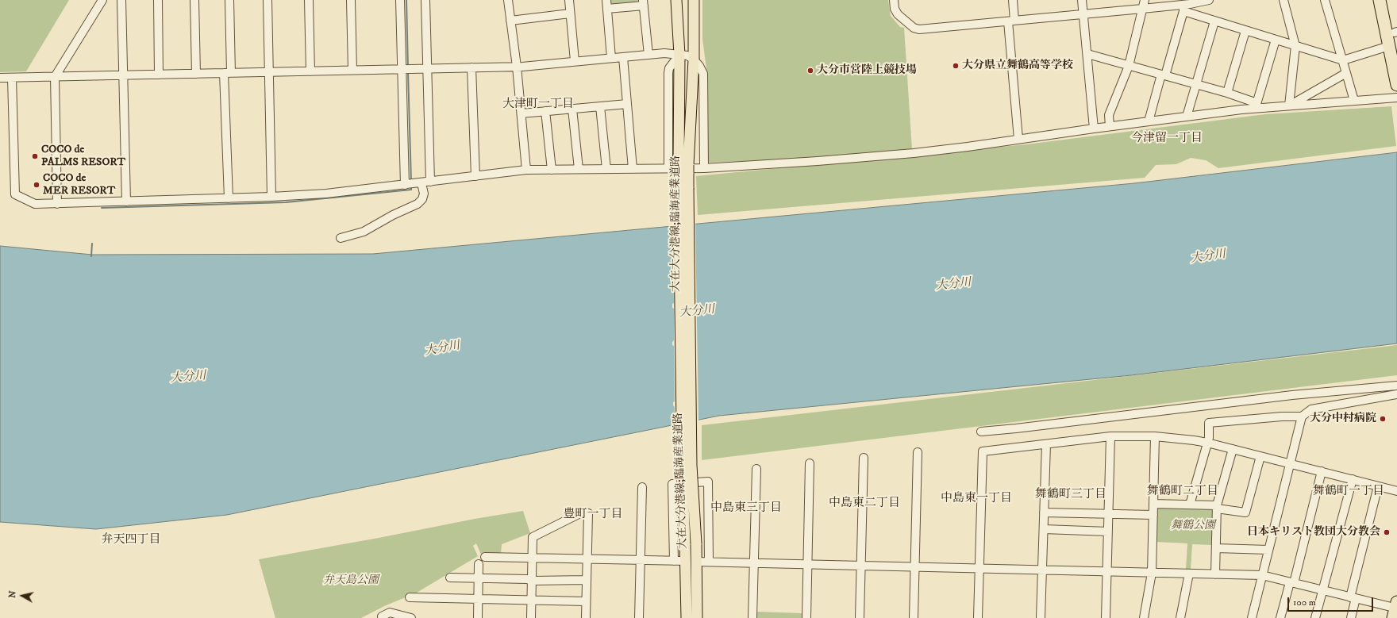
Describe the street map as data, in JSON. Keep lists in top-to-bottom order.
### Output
{
  "streets": {
    "main road": ["大在大分港線;臨海産業道路"]
  },
  "districts": [
    "大津町一丁目",
    "今津留一丁目",
    "舞鶴町二丁目",
    "舞鶴町一丁目",
    "舞鶴町三丁目",
    "中島東一丁目",
    "中島東二丁目",
    "中島東三丁目",
    "豊町一丁目",
    "弁天四丁目"
  ],
  "water": ["大分川"],
  "parks": ["舞鶴公園", "弁天島公園"],
  "places": [
    "大分県立舞鶴高等学校",
    "大分市営陸上競技場",
    "COCO de PALMS RESORT",
    "COCO de MER RESORT",
    "大分中村病院",
    "日本キリスト教団大分教会"
  ],
  "scale_bar": "100 m",
  "north": "left"
}
